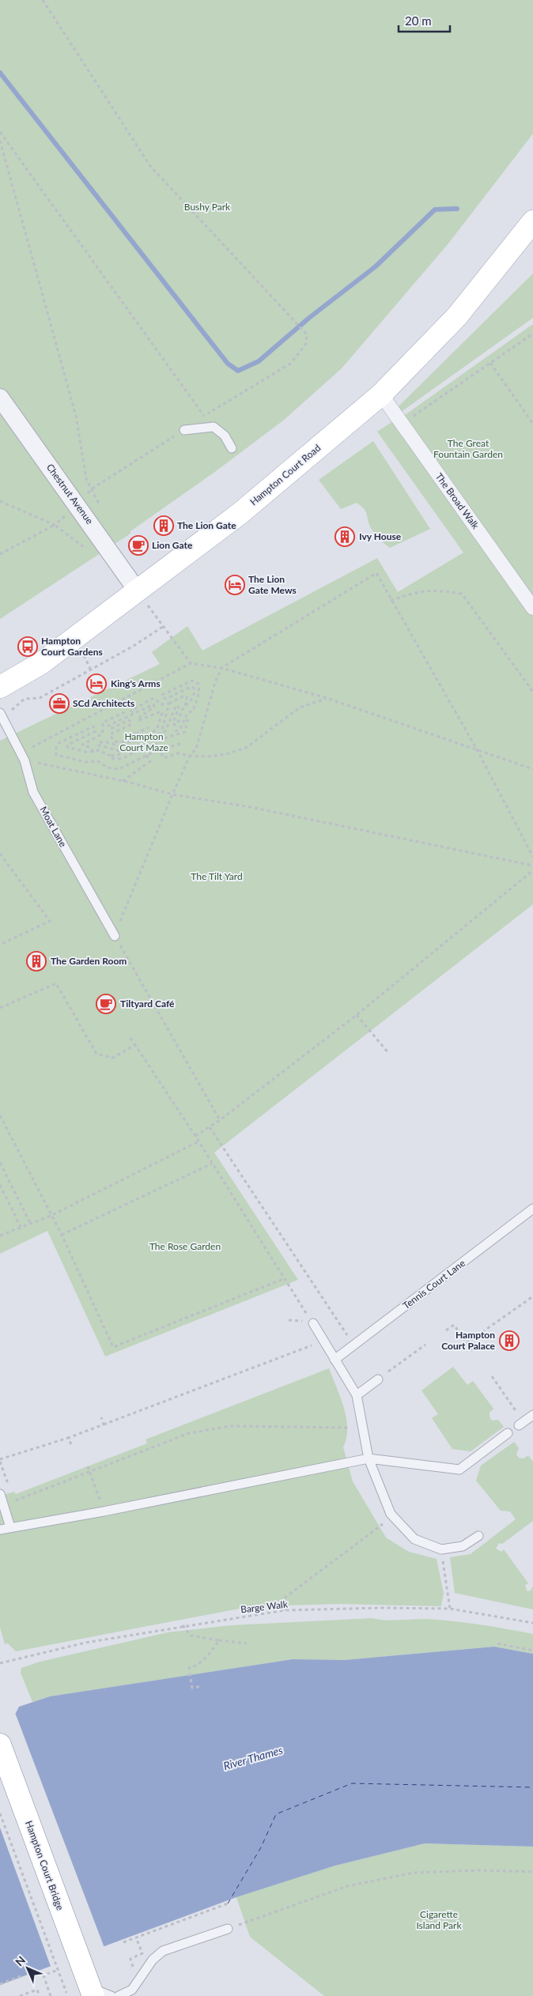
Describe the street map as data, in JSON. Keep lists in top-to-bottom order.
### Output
{
  "streets": {
    "main road": ["Hampton Court Road", "Hampton Court Bridge"],
    "street": ["Chestnut Avenue", "The Broad Walk"],
    "lane": ["Moat Lane", "Tennis Court Lane"],
    "path": ["Barge Walk"]
  },
  "crossings": [
    ["Hampton Court Road", "Chestnut Avenue"],
    ["Hampton Court Road", "The Broad Walk"]
  ],
  "water": ["River Thames"],
  "parks": [
    "Bushy Park",
    "The Great Fountain Garden",
    "Hampton Court Maze",
    "The Tilt Yard",
    "The Rose Garden",
    "Cigarette Island Park"
  ],
  "places": {
    "building": [
      "The Lion Gate",
      "Ivy House",
      "The Garden Room",
      "Hampton Court Palace"
    ],
    "cafe": ["Lion Gate", "Tiltyard Café"],
    "hotel": ["The Lion Gate Mews", "King's Arms"],
    "bus stop": ["Hampton Court Gardens"],
    "office": ["SCd Architects"]
  },
  "scale_bar": "20 m",
  "north": "top left"
}
